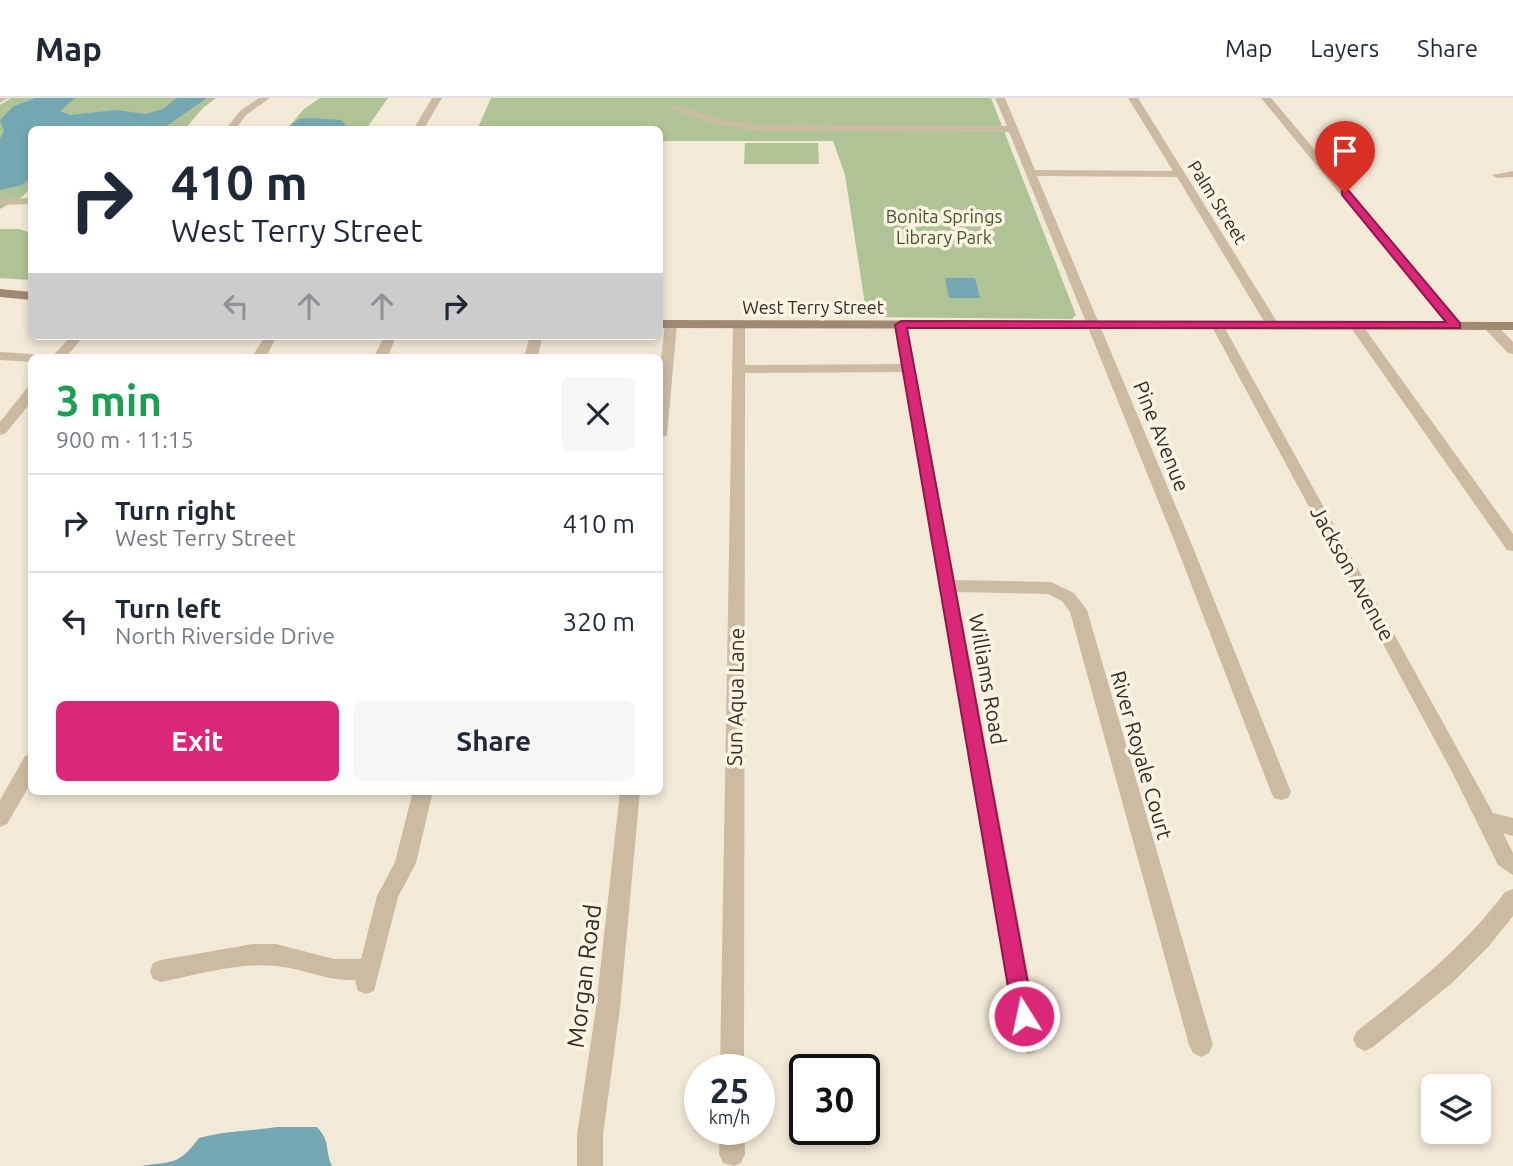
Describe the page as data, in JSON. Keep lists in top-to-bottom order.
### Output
{
  "streets": {
    "street": [
      "Palm Street",
      "West Terry Street",
      "Pine Avenue",
      "Jackson Avenue",
      "Williams Road",
      "Sun Aqua Lane",
      "River Royale Court",
      "Morgan Road"
    ]
  },
  "crossings": [
    ["Palm Street", "West Terry Street"],
    ["West Terry Street", "Pine Avenue"],
    ["West Terry Street", "Jackson Avenue"],
    ["West Terry Street", "Williams Road"],
    ["West Terry Street", "Sun Aqua Lane"],
    ["Williams Road", "River Royale Court"]
  ],
  "parks": ["Bonita Springs Library Park"],
  "page": {
    "header": "Map",
    "nav": ["Map", "Layers", "Share"],
    "turn": ["410 m", "West Terry Street"],
    "heading": ["3 min", "900 m · 11:15"],
    "list": [
      {
        "name": "Turn right",
        "note": "West Terry Street",
        "value": "410 m"
      },
      {
        "name": "Turn left",
        "note": "North Riverside Drive",
        "value": "320 m"
      }
    ],
    "buttons": ["Exit", "Share"],
    "speed": "25 km/h",
    "limit": "30"
  }
}
